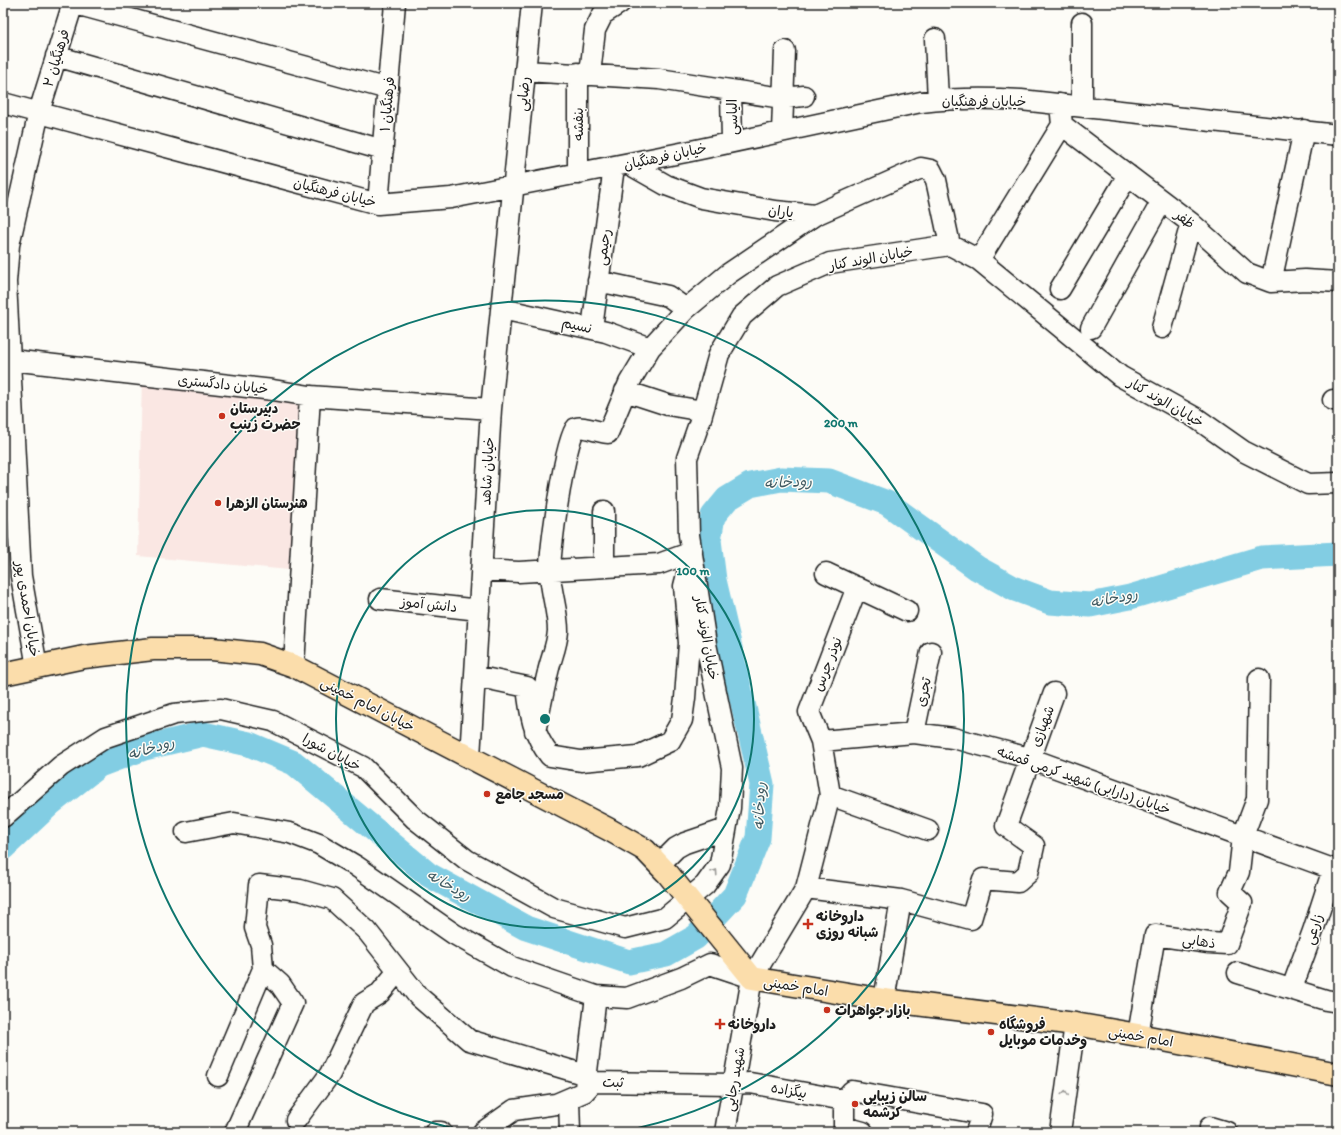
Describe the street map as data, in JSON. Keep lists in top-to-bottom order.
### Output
{
  "streets": {
    "main road": ["خیابان امام خمینی", "امام خمینی"],
    "street": [
      "فرهنگیان ۲",
      "رضایی",
      "خیابان فرهنگیان",
      "فرهنگیان ۱",
      "الیاسی",
      "بنفشه",
      "یاران",
      "ظفر",
      "رحیمی",
      "خیابان الوند کنار",
      "نسیم",
      "خیابان دادگستری",
      "خیابان شاهد",
      "دانش آموز",
      "خیابان احمدی پور",
      "نوذر چرس",
      "تجری",
      "شهبازی",
      "خیابان شورا",
      "خیابان (دارابی) شهید کرمی قمشه",
      "زارعی",
      "ذهابی",
      "شهید رجایی",
      "ثبت",
      "بیگزاده"
    ]
  },
  "crossings": [
    ["فرهنگیان ۲", "خیابان فرهنگیان"],
    ["فرهنگیان ۲", "خیابان دادگستری"],
    ["فرهنگیان ۲", "خیابان احمدی پور"],
    ["رضایی", "خیابان فرهنگیان"],
    ["رضایی", "خیابان شاهد"],
    ["خیابان فرهنگیان", "فرهنگیان ۱"],
    ["خیابان فرهنگیان", "الیاسی"],
    ["خیابان فرهنگیان", "بنفشه"],
    ["خیابان فرهنگیان", "یاران"],
    ["خیابان فرهنگیان", "رحیمی"],
    ["خیابان فرهنگیان", "خیابان شاهد"],
    ["یاران", "رحیمی"],
    ["یاران", "خیابان الوند کنار"],
    ["رحیمی", "نسیم"],
    ["خیابان الوند کنار", "خیابان امام خمینی"],
    ["خیابان الوند کنار", "خیابان شورا"],
    ["نسیم", "خیابان شاهد"],
    ["خیابان دادگستری", "خیابان شاهد"],
    ["خیابان دادگستری", "خیابان احمدی پور"],
    ["خیابان شاهد", "دانش آموز"],
    ["خیابان شاهد", "خیابان امام خمینی"],
    ["خیابان احمدی پور", "خیابان امام خمینی"],
    ["نوذر چرس", "خیابان (دارابی) شهید کرمی قمشه"],
    ["تجری", "خیابان (دارابی) شهید کرمی قمشه"],
    ["خیابان امام خمینی", "خیابان شورا"],
    ["خیابان امام خمینی", "امام خمینی"],
    ["خیابان امام خمینی", "شهید رجایی"],
    ["شهبازی", "خیابان (دارابی) شهید کرمی قمشه"],
    ["خیابان (دارابی) شهید کرمی قمشه", "زارعی"],
    ["خیابان (دارابی) شهید کرمی قمشه", "ذهابی"],
    ["ذهابی", "امام خمینی"],
    ["امام خمینی", "شهید رجایی"],
    ["شهید رجایی", "ثبت"],
    ["شهید رجایی", "بیگزاده"],
    ["ثبت", "بیگزاده"]
  ],
  "water": ["رودخانه"],
  "places": {
    "other": [
      "دبیرستان حضرت زینب",
      "هنرستان الزهرا",
      "مسجد جامع",
      "بازار جواهرات",
      "فروشگاه وخدمات موبایل",
      "سالن زیبایی کرشمه"
    ],
    "health": ["داروخانه شبانه روزی", "داروخانه"]
  },
  "rings": ["200 m", "100 m"]
}
